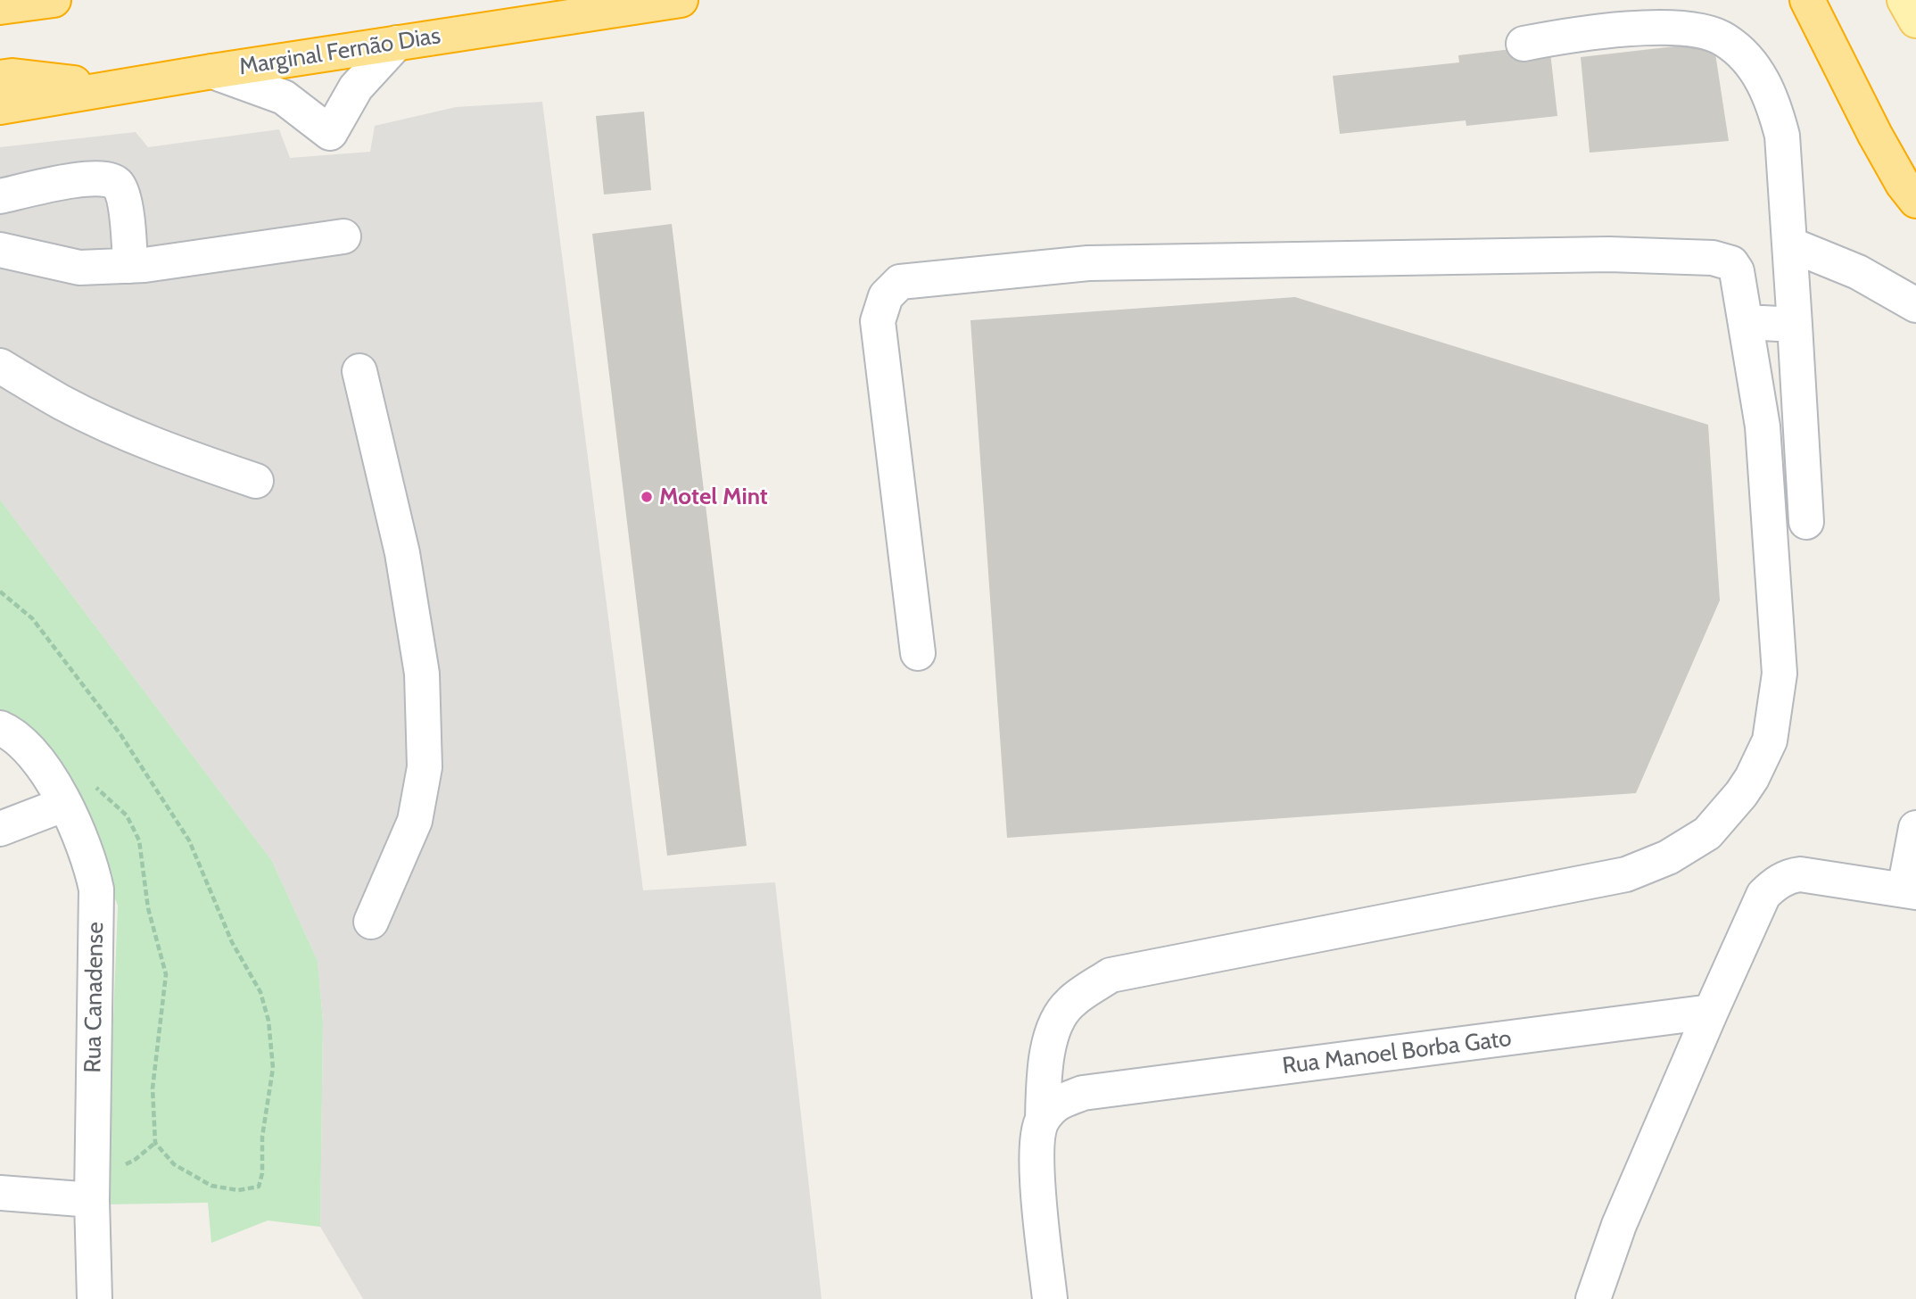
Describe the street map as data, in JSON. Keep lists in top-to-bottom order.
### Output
{
  "streets": {
    "highway": ["Marginal Fernão Dias"],
    "street": ["Rua Canadense", "Rua Manoel Borba Gato"]
  },
  "places": ["Motel Mint"]
}
